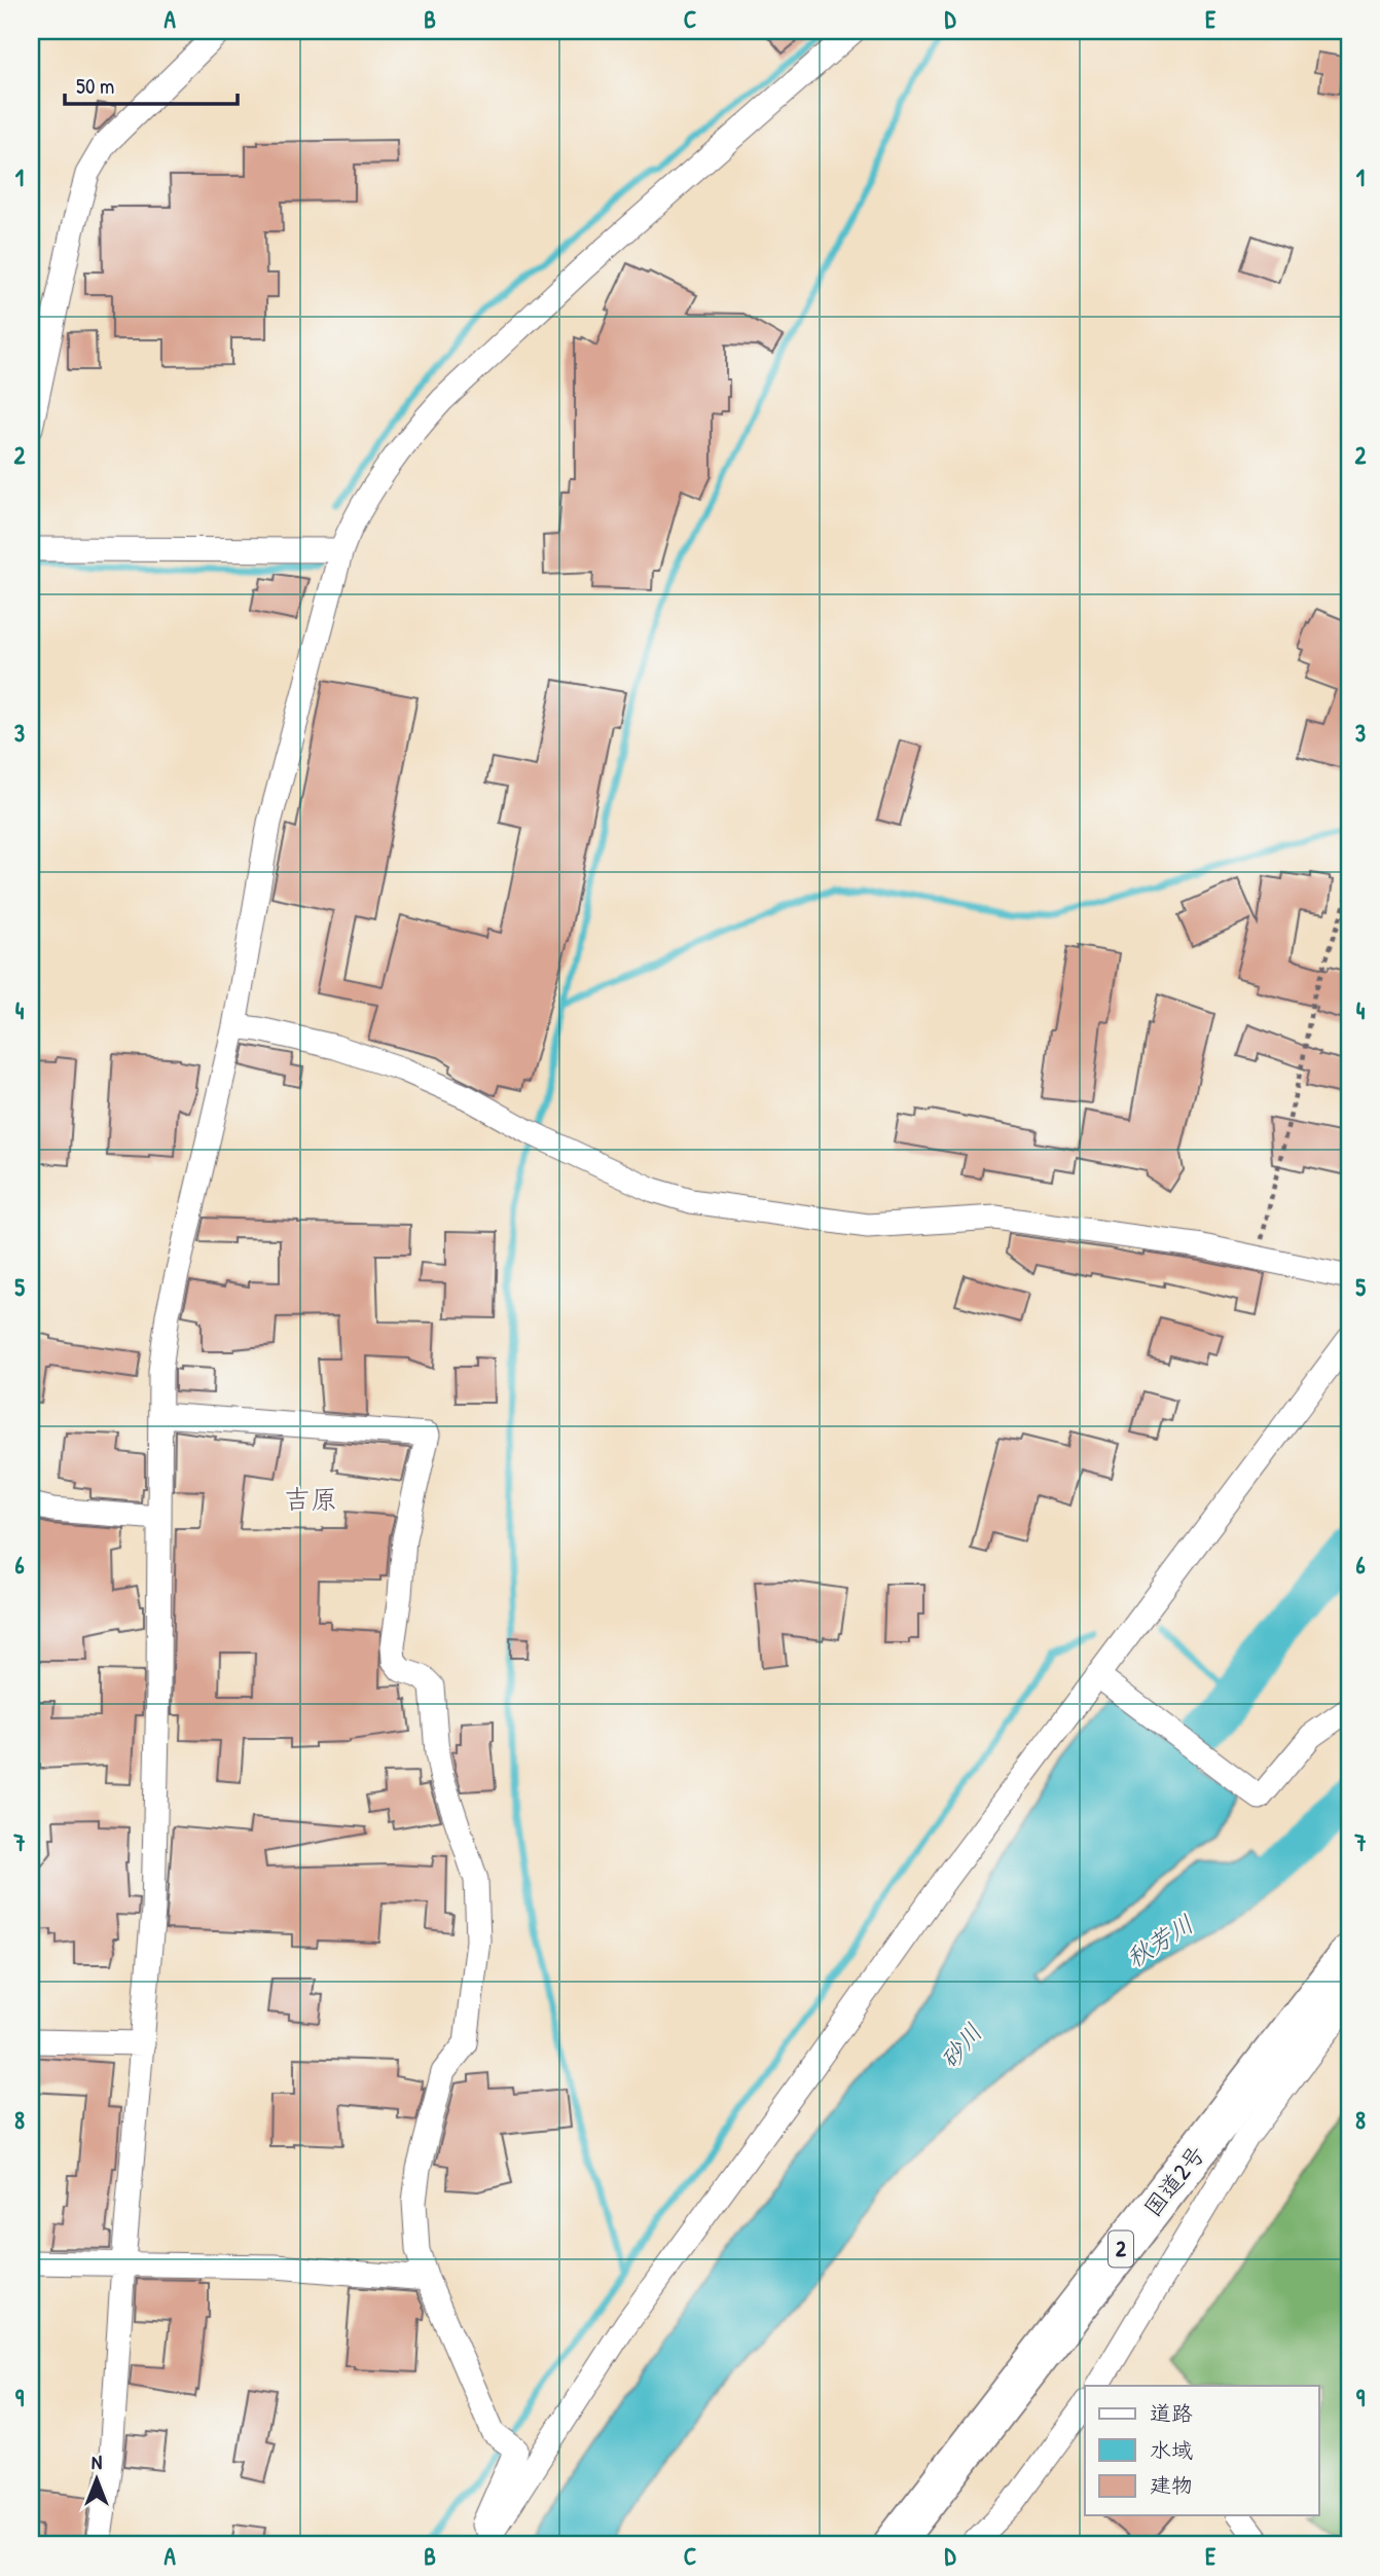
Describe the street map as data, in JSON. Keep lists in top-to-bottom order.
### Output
{
  "streets": {
    "highway": ["国道2号", "2"]
  },
  "districts": ["吉原"],
  "water": ["秋芳川", "砂川"],
  "legend": ["道路", "水域", "建物"],
  "scale_bar": "50 m",
  "north": "top",
  "grid": {
    "columns": [
      "A",
      "B",
      "C",
      "D",
      "E"
    ],
    "rows": [
      "1",
      "2",
      "3",
      "4",
      "5",
      "6",
      "7",
      "8",
      "9"
    ]
  }
}
